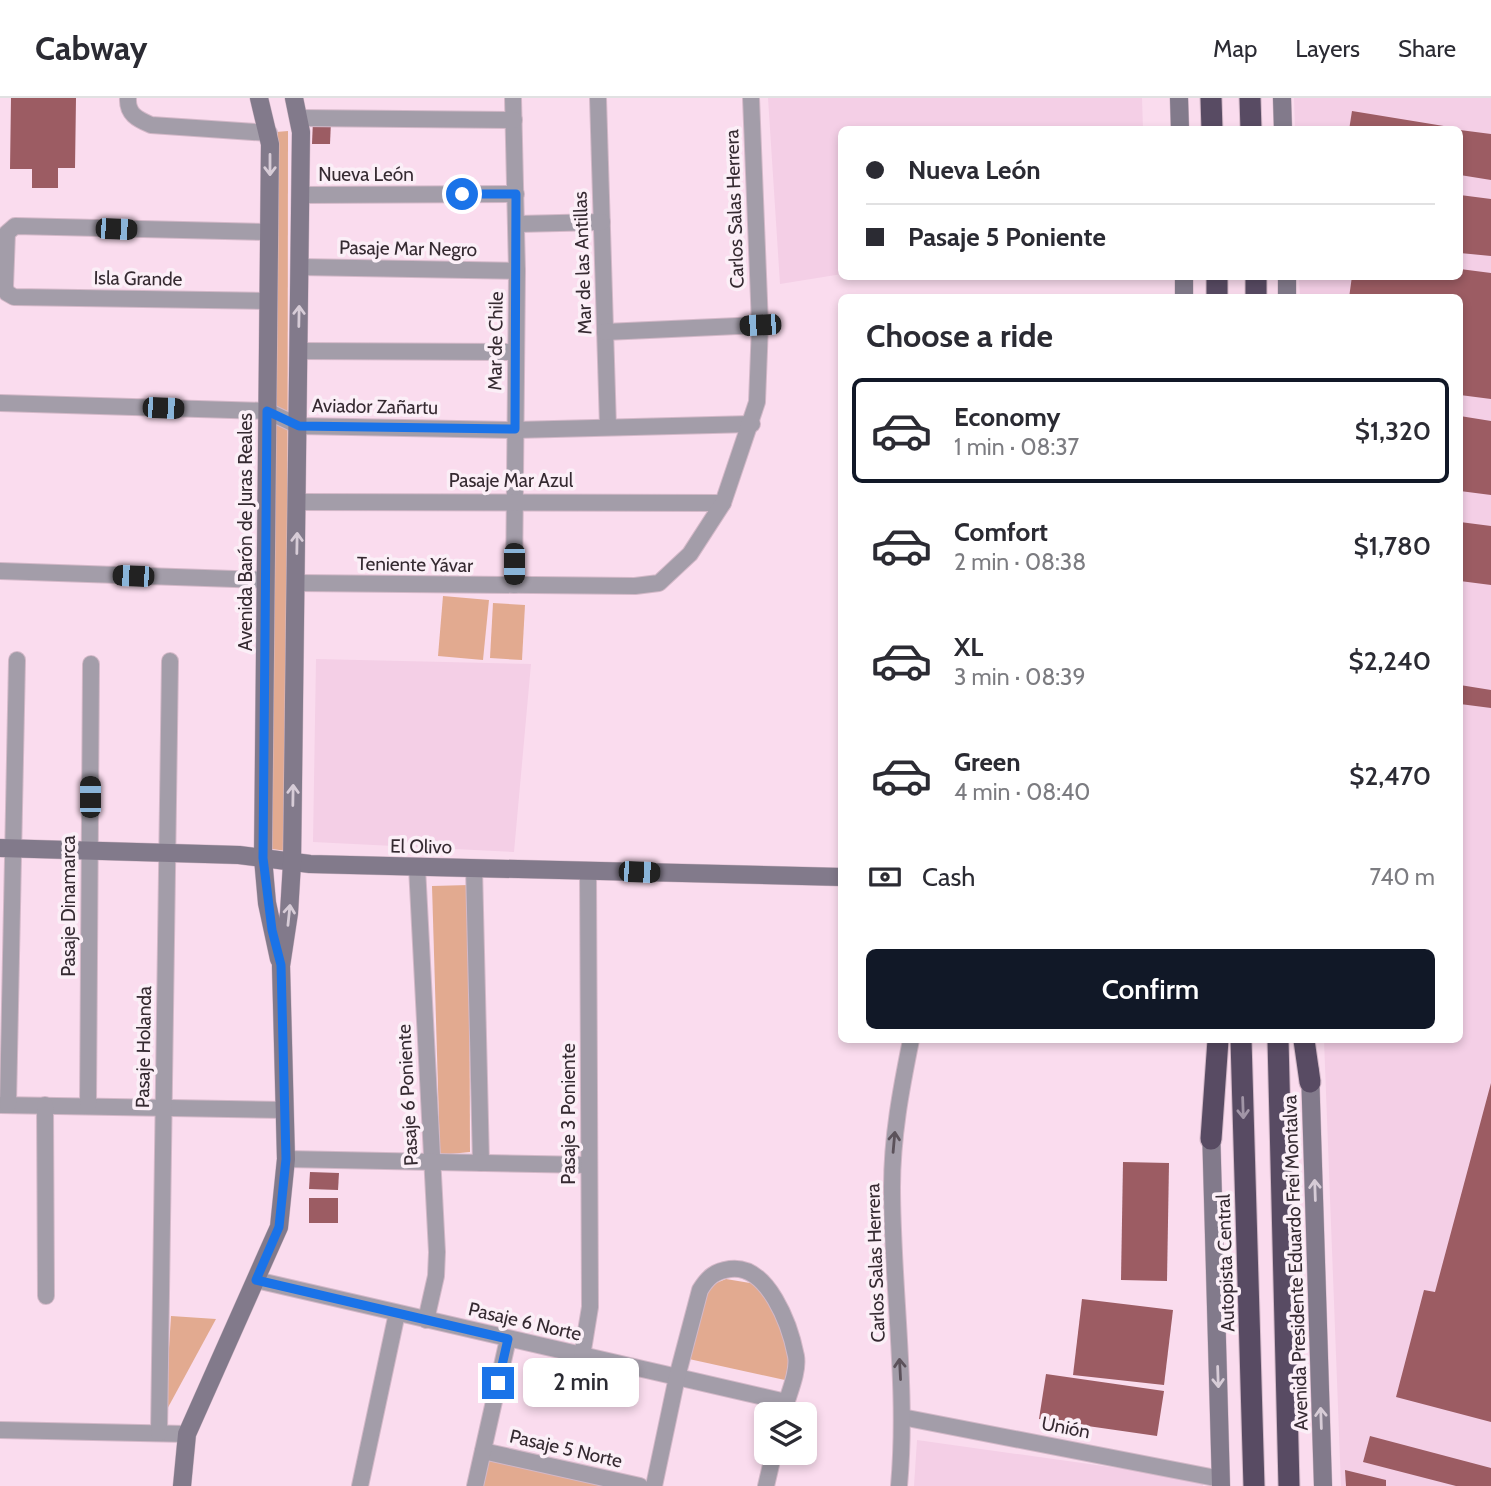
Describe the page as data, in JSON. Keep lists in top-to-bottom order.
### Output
{
  "streets": {
    "highway": ["Autopista Central"],
    "street": [
      "Nueva León",
      "Carlos Salas Herrera",
      "Pasaje Mar Negro",
      "Mar de las Antillas",
      "Isla Grande",
      "Mar de Chile",
      "Aviador Zañartu",
      "Pasaje Mar Azul",
      "Avenida Barón de Juras Reales",
      "Teniente Yávar",
      "El Olivo",
      "Pasaje Dinamarca",
      "Pasaje Holanda",
      "Pasaje 6 Poniente",
      "Pasaje 3 Poniente",
      "Avenida Presidente Eduardo Frei Montalva",
      "Pasaje 6 Norte",
      "Unión",
      "Pasaje 5 Norte"
    ]
  },
  "crossings": [
    ["Nueva León", "Mar de Chile"],
    ["Nueva León", "Avenida Barón de Juras Reales"],
    ["Carlos Salas Herrera", "Aviador Zañartu"],
    ["Carlos Salas Herrera", "Pasaje Mar Azul"],
    ["Carlos Salas Herrera", "Teniente Yávar"],
    ["Carlos Salas Herrera", "Unión"],
    ["Pasaje Mar Negro", "Mar de Chile"],
    ["Pasaje Mar Negro", "Avenida Barón de Juras Reales"],
    ["Mar de las Antillas", "Aviador Zañartu"],
    ["Isla Grande", "Avenida Barón de Juras Reales"],
    ["Mar de Chile", "Aviador Zañartu"],
    ["Mar de Chile", "Pasaje Mar Azul"],
    ["Mar de Chile", "Teniente Yávar"],
    ["Aviador Zañartu", "Avenida Barón de Juras Reales"],
    ["Pasaje Mar Azul", "Avenida Barón de Juras Reales"],
    ["Avenida Barón de Juras Reales", "Teniente Yávar"],
    ["Avenida Barón de Juras Reales", "El Olivo"],
    ["Avenida Barón de Juras Reales", "Pasaje 6 Norte"],
    ["El Olivo", "Pasaje Dinamarca"],
    ["El Olivo", "Pasaje Holanda"],
    ["El Olivo", "Pasaje 6 Poniente"],
    ["El Olivo", "Pasaje 3 Poniente"],
    ["Pasaje 6 Poniente", "Pasaje 6 Norte"],
    ["Pasaje 3 Poniente", "Pasaje 6 Norte"]
  ],
  "one_way": ["Carlos Salas Herrera"],
  "page": {
    "header": "Cabway",
    "nav": ["Map", "Layers", "Share"],
    "banner": ["Nueva León", "Pasaje 5 Poniente"],
    "heading": "Choose a ride",
    "list": [
      {
        "name": "Economy",
        "note": "1 min · 08:37",
        "value": "$1,320"
      },
      {
        "name": "Comfort",
        "note": "2 min · 08:38",
        "value": "$1,780"
      },
      {
        "name": "XL",
        "note": "3 min · 08:39",
        "value": "$2,240"
      },
      {
        "name": "Green",
        "note": "4 min · 08:40",
        "value": "$2,470"
      }
    ],
    "pay": ["Cash", "740 m"],
    "buttons": "Confirm",
    "bubble": "2 min"
  }
}
